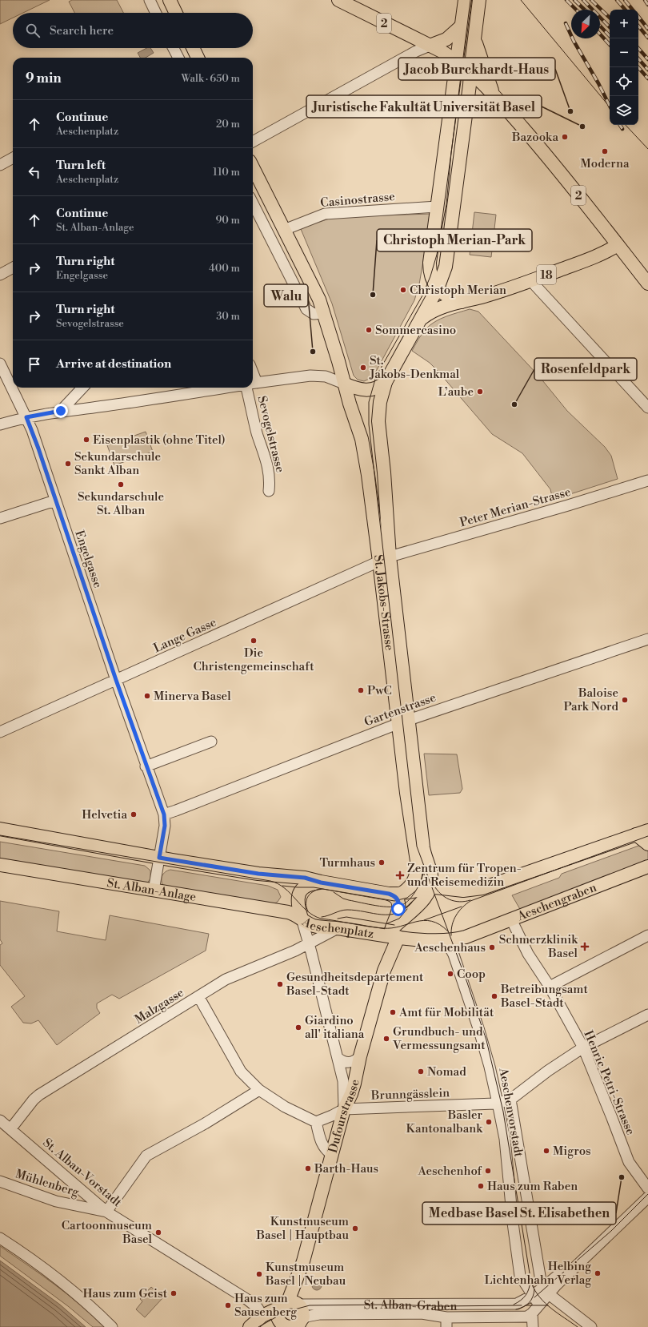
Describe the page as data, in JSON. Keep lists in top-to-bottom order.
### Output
{
  "streets": {
    "main road": [
      "2",
      "18",
      "St. Jakobs-Strasse",
      "St. Alban-Anlage",
      "Aeschengraben",
      "Aeschenplatz",
      "Dufourstrasse",
      "St. Alban-Graben"
    ],
    "street": [
      "Casinostrasse",
      "Sevogelstrasse",
      "Peter Merian-Strasse",
      "Engelgasse",
      "Lange Gasse",
      "Gartenstrasse",
      "Malzgasse",
      "Henric Petri-Strasse",
      "Brunngässlein",
      "Aeschenvorstadt",
      "St. Alban-Vorstadt",
      "Mühlenberg"
    ]
  },
  "crossings": [
    ["2", "18"],
    ["2", "St. Jakobs-Strasse"],
    ["Casinostrasse", "St. Jakobs-Strasse"],
    ["Sevogelstrasse", "Engelgasse"],
    ["Sevogelstrasse", "St. Jakobs-Strasse"],
    ["Peter Merian-Strasse", "St. Jakobs-Strasse"],
    ["Peter Merian-Strasse", "Lange Gasse"],
    ["Engelgasse", "Lange Gasse"],
    ["Engelgasse", "Gartenstrasse"],
    ["Engelgasse", "St. Alban-Anlage"],
    ["Engelgasse", "Aeschenplatz"],
    ["St. Jakobs-Strasse", "Lange Gasse"],
    ["St. Jakobs-Strasse", "Gartenstrasse"],
    ["St. Jakobs-Strasse", "Aeschenplatz"],
    ["St. Alban-Anlage", "Aeschenplatz"],
    ["Aeschengraben", "Aeschenplatz"],
    ["Aeschengraben", "Henric Petri-Strasse"],
    ["Aeschenplatz", "Malzgasse"],
    ["Aeschenplatz", "Aeschenvorstadt"],
    ["Aeschenplatz", "Dufourstrasse"],
    ["Malzgasse", "St. Alban-Vorstadt"],
    ["Brunngässlein", "Aeschenvorstadt"],
    ["Brunngässlein", "Dufourstrasse"],
    ["Aeschenvorstadt", "St. Alban-Graben"],
    ["Dufourstrasse", "St. Alban-Graben"],
    ["St. Alban-Vorstadt", "Mühlenberg"],
    ["St. Alban-Vorstadt", "St. Alban-Graben"]
  ],
  "places": {
    "other": [
      "Jacob Burckhardt-Haus",
      "Juristische Fakultät Universität Basel",
      "Bazooka",
      "Moderna",
      "Christoph Merian",
      "Christoph Merian-Park",
      "Sommercasino",
      "Walu",
      "St. Jakobs-Denkmal",
      "L’aube",
      "Rosenfeldpark",
      "Eisenplastik (ohne Titel)",
      "Sekundarschule Sankt Alban",
      "Sekundarschule St. Alban",
      "Die Christengemeinschaft",
      "PwC",
      "Minerva Basel",
      "Baloise Park Nord",
      "Helvetia",
      "Turmhaus",
      "Aeschenhaus",
      "Coop",
      "Gesundheitsdepartement Basel-Stadt",
      "Betreibungsamt Basel-Stadt",
      "Amt für Mobilität",
      "Giardino all' italiana",
      "Grundbuch- und Vermessungsamt",
      "Nomad",
      "Basler Kantonalbank",
      "Migros",
      "Barth-Haus",
      "Aeschenhof",
      "Medbase Basel St. Elisabethen",
      "Haus zum Raben",
      "Kunstmuseum Basel | Hauptbau",
      "Cartoonmuseum Basel",
      "Helbing Lichtenhahn Verlag",
      "Kunstmuseum Basel | Neubau",
      "Haus zum Geist",
      "Haus zum Sausenberg"
    ],
    "health": ["Zentrum für Tropen- und Reisemedizin", "Schmerzklinik Basel"]
  },
  "north": "bottom left",
  "page": {
    "map_buttons": ["+", "−"],
    "search": "Search here",
    "heading": ["9 min", "Walk · 650 m"],
    "list": [
      ["Continue", "Aeschenplatz", "20 m"],
      ["Turn left", "Aeschenplatz", "110 m"],
      ["Continue", "St. Alban-Anlage", "90 m"],
      ["Turn right", "Engelgasse", "400 m"],
      ["Turn right", "Sevogelstrasse", "30 m"],
      "Arrive at destination"
    ]
  }
}
